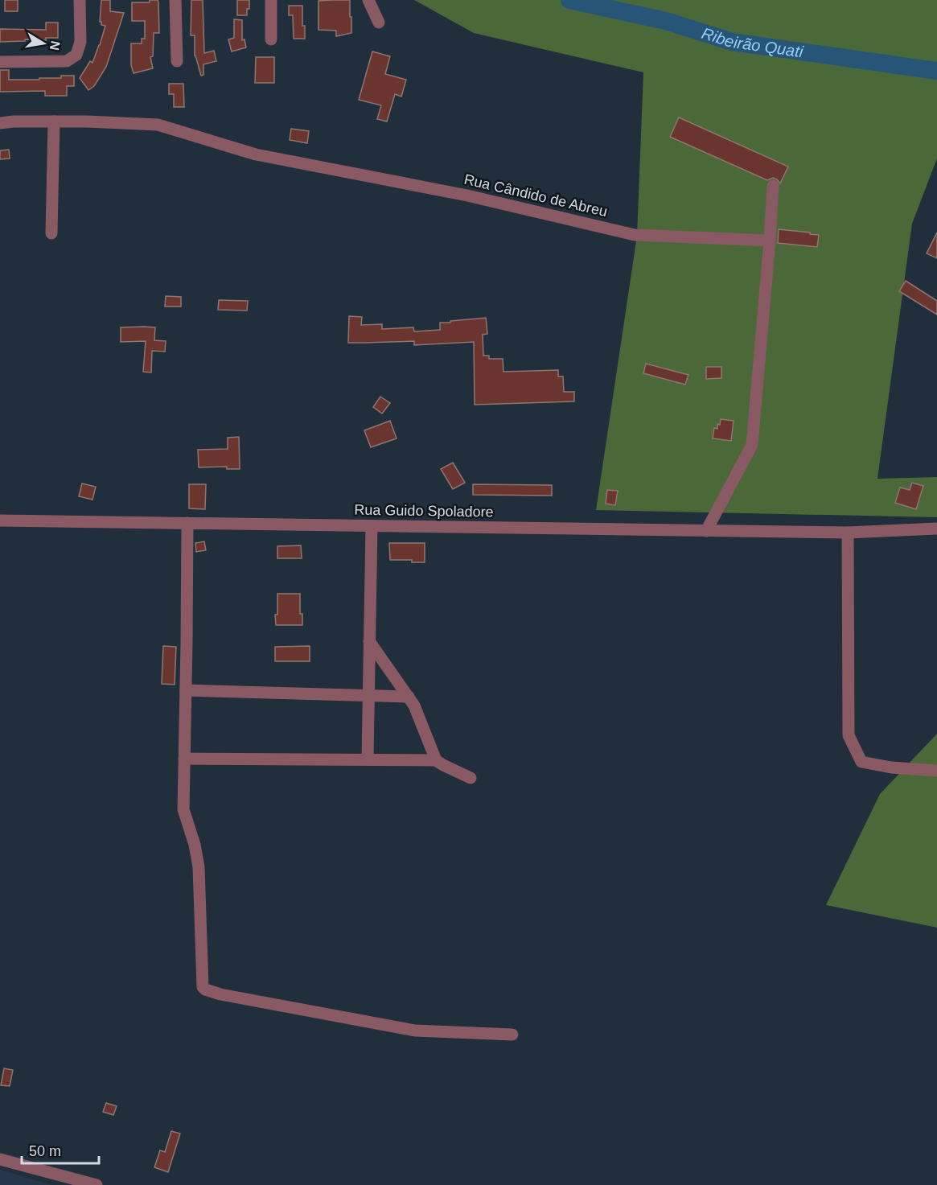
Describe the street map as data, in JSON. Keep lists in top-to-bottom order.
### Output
{
  "streets": {
    "street": ["Rua Cândido de Abreu", "Rua Guido Spoladore"]
  },
  "water": ["Ribeirão Quati"],
  "scale_bar": "50 m",
  "north": "right"
}
